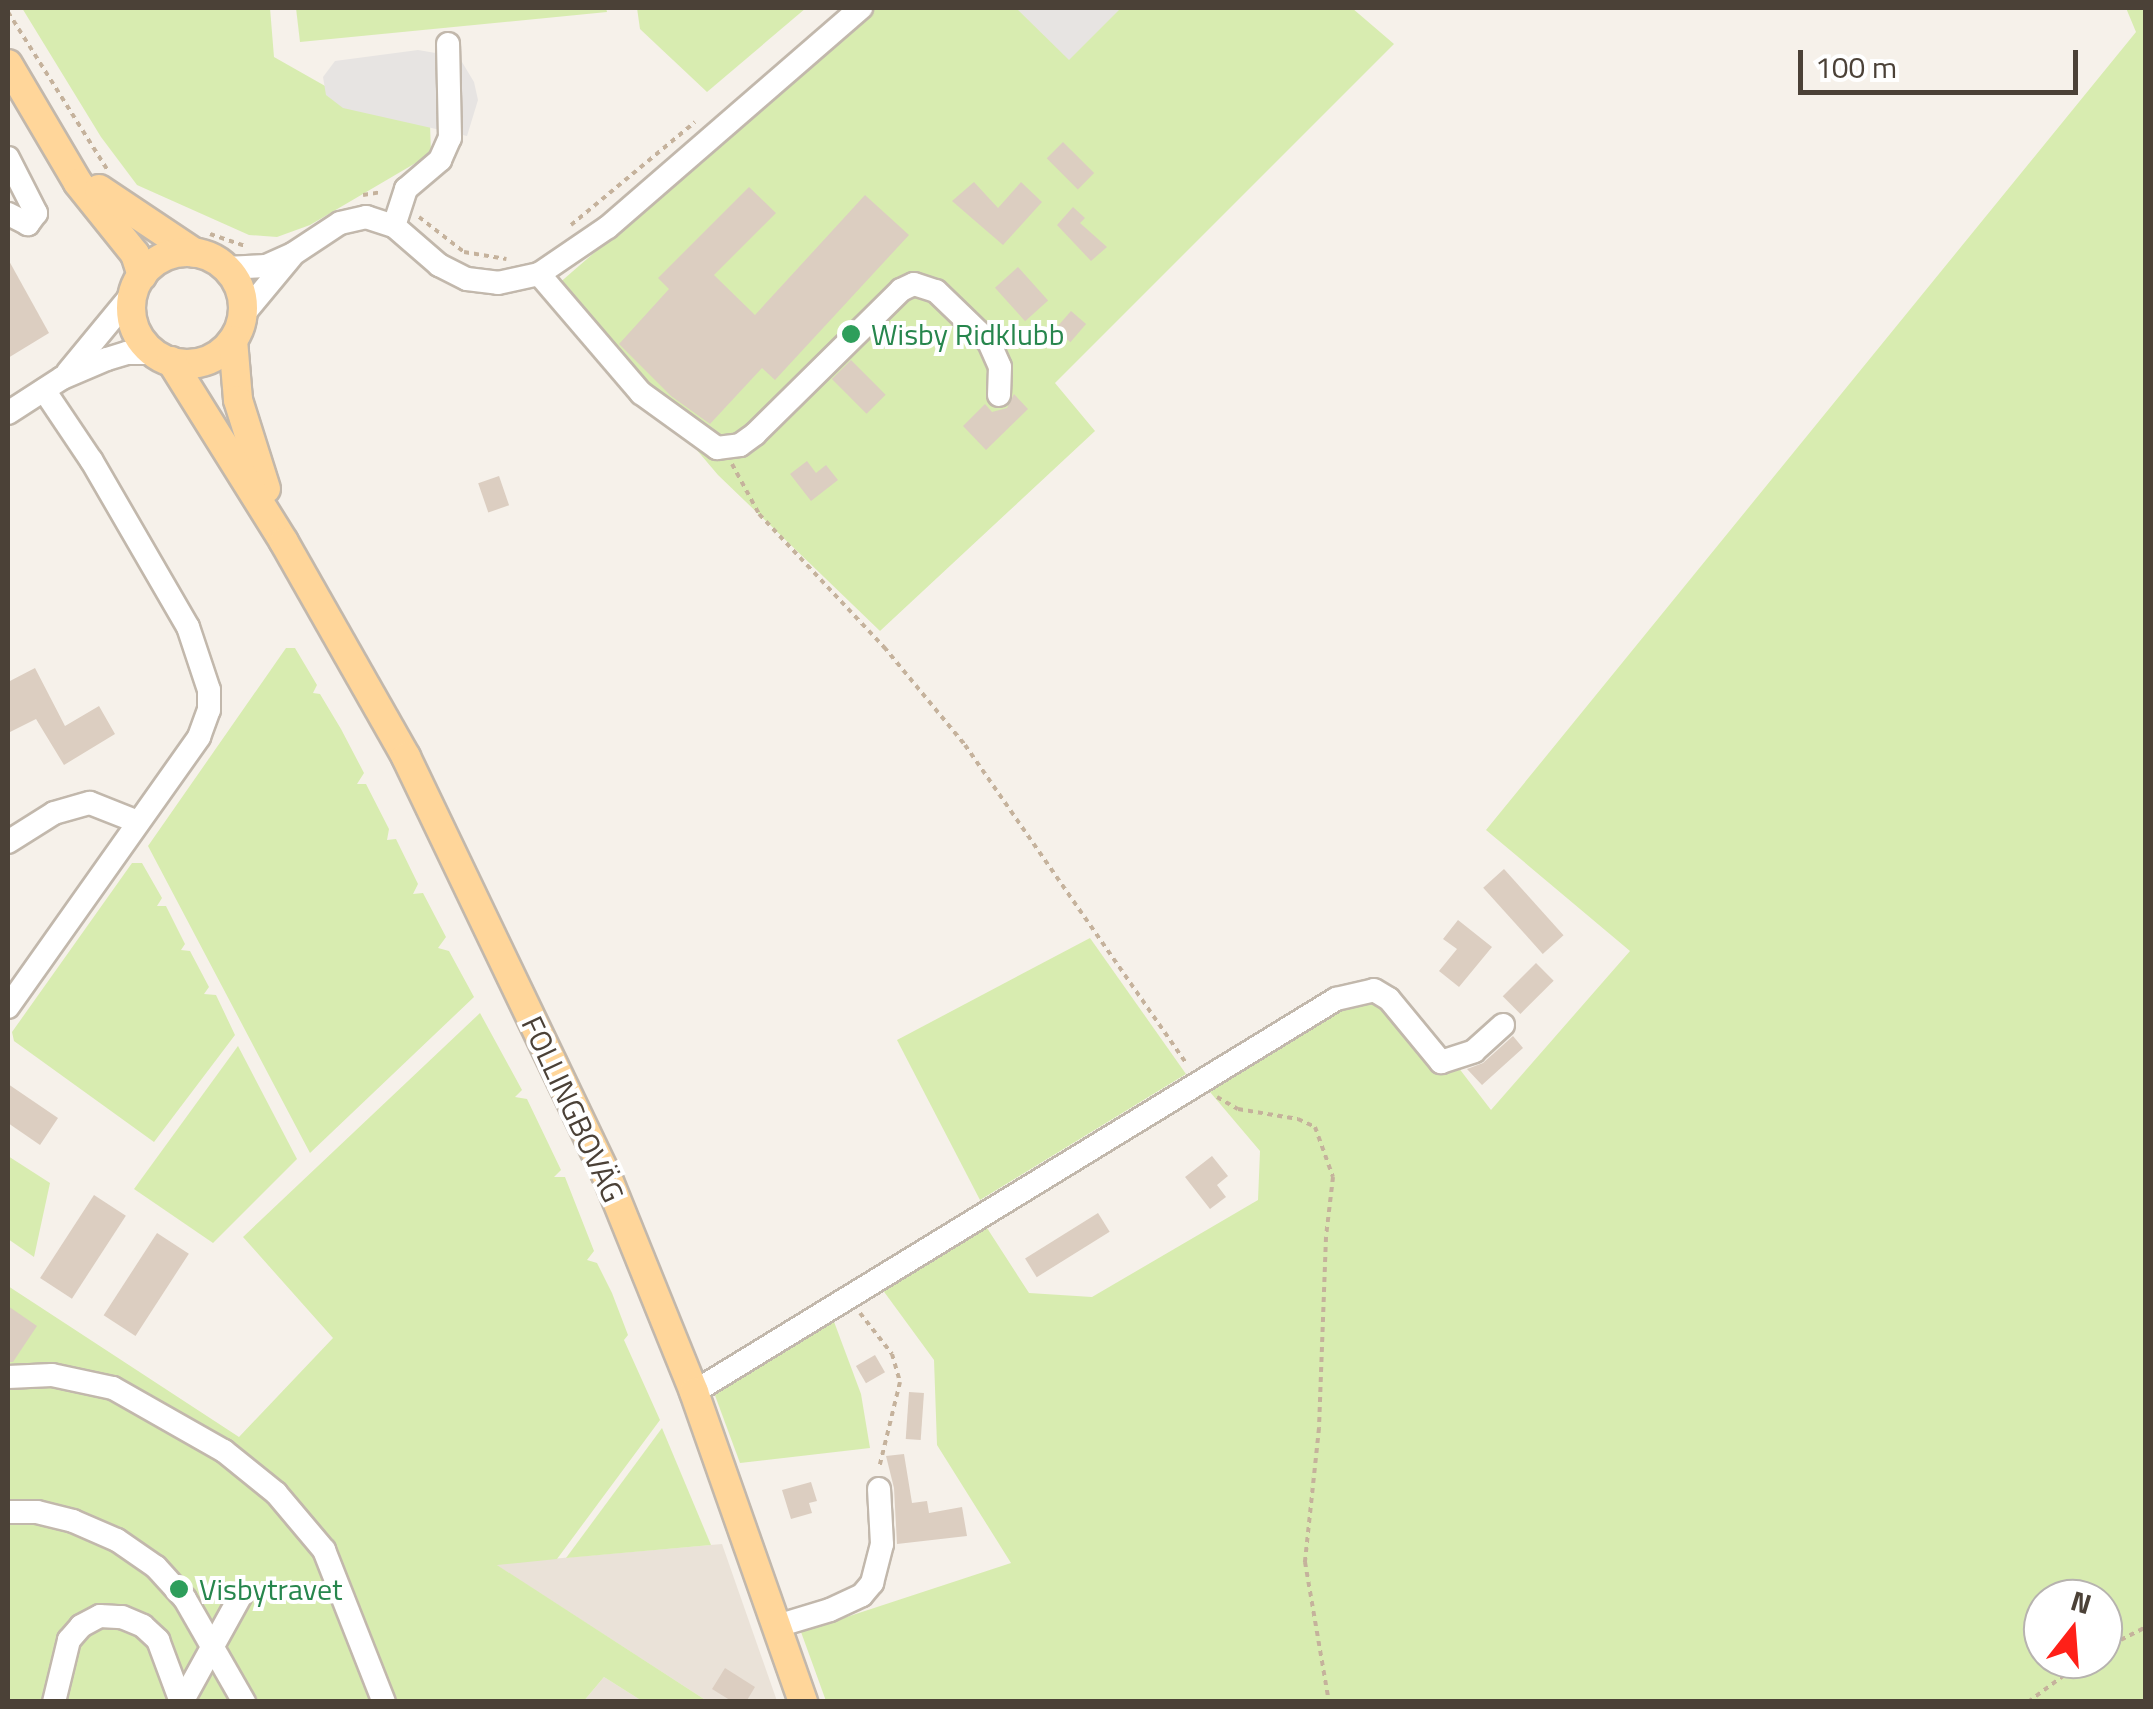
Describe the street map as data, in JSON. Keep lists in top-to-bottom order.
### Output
{
  "streets": {
    "main road": ["FOLLINGBOVÄG"]
  },
  "places": ["Wisby Ridklubb", "Visbytravet"],
  "scale_bar": "100 m",
  "north": "top"
}
